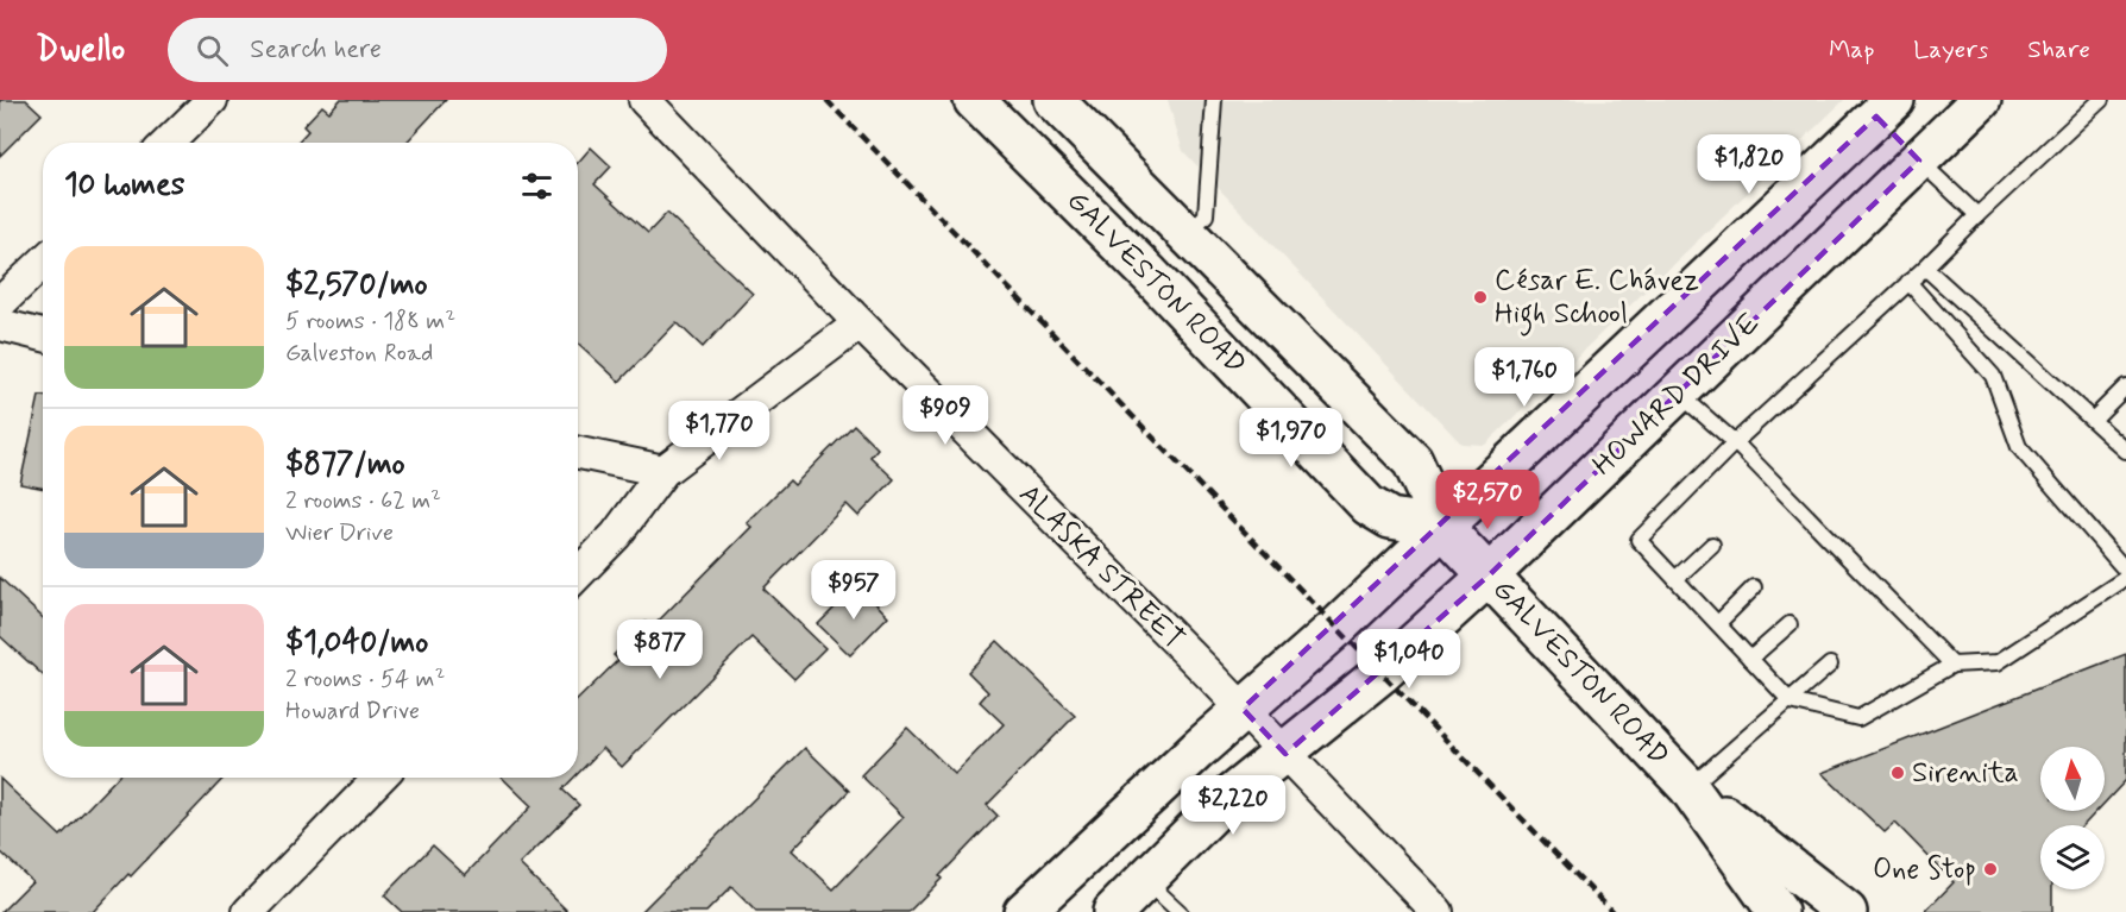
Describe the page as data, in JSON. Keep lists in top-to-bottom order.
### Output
{
  "streets": {
    "main road": ["GALVESTON ROAD", "HOWARD DRIVE"],
    "street": ["ALASKA STREET"]
  },
  "crossings": [
    ["GALVESTON ROAD", "HOWARD DRIVE"],
    ["HOWARD DRIVE", "ALASKA STREET"]
  ],
  "places": ["César E. Chávez High School", "Sirenita", "One Stop"],
  "north": "top",
  "page": {
    "header": "Dwello",
    "search": "Search here",
    "nav": ["Map", "Layers", "Share"],
    "price": [
      "$1,820",
      "$1,760",
      "$909",
      "$1,770",
      "$1,970",
      "$2,570",
      "$957",
      "$877",
      "$1,040",
      "$2,220"
    ],
    "heading": "10 homes",
    "list": [
      {
        "name": "$2,570/mo",
        "note": "5 rooms · 188 m² · Galveston Road"
      },
      {
        "name": "$877/mo",
        "note": "2 rooms · 62 m² · Wier Drive"
      },
      {
        "name": "$1,040/mo",
        "note": "2 rooms · 54 m² · Howard Drive"
      }
    ]
  }
}
